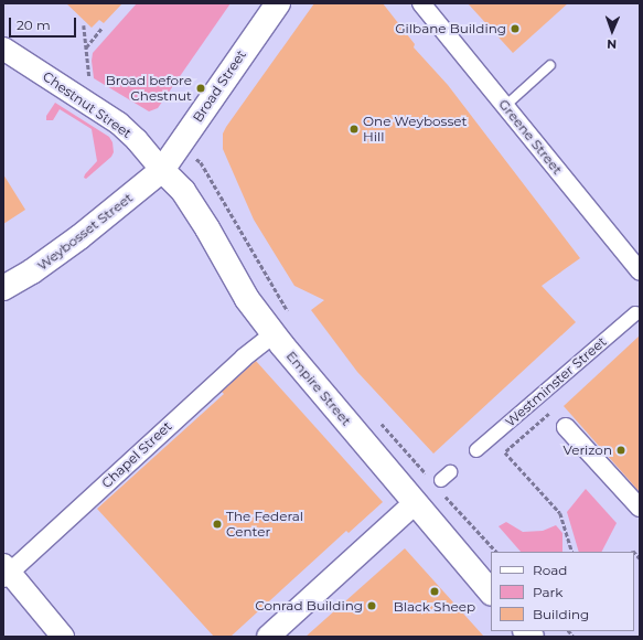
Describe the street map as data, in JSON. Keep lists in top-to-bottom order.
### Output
{
  "streets": {
    "main road": ["Broad Street", "Weybosset Street", "Empire Street"],
    "street": [
      "Chestnut Street",
      "Greene Street",
      "Westminster Street",
      "Chapel Street"
    ]
  },
  "crossings": [
    ["Broad Street", "Chestnut Street"],
    ["Broad Street", "Weybosset Street"],
    ["Broad Street", "Empire Street"],
    ["Chestnut Street", "Weybosset Street"],
    ["Chestnut Street", "Empire Street"],
    ["Weybosset Street", "Empire Street"],
    ["Empire Street", "Chapel Street"]
  ],
  "places": [
    "Gilbane Building",
    "Broad before Chestnut",
    "One Weybosset Hill",
    "Verizon",
    "The Federal Center",
    "Black Sheep",
    "Conrad Building"
  ],
  "legend": ["Road", "Park", "Building"],
  "scale_bar": "20 m",
  "north": "bottom"
}
